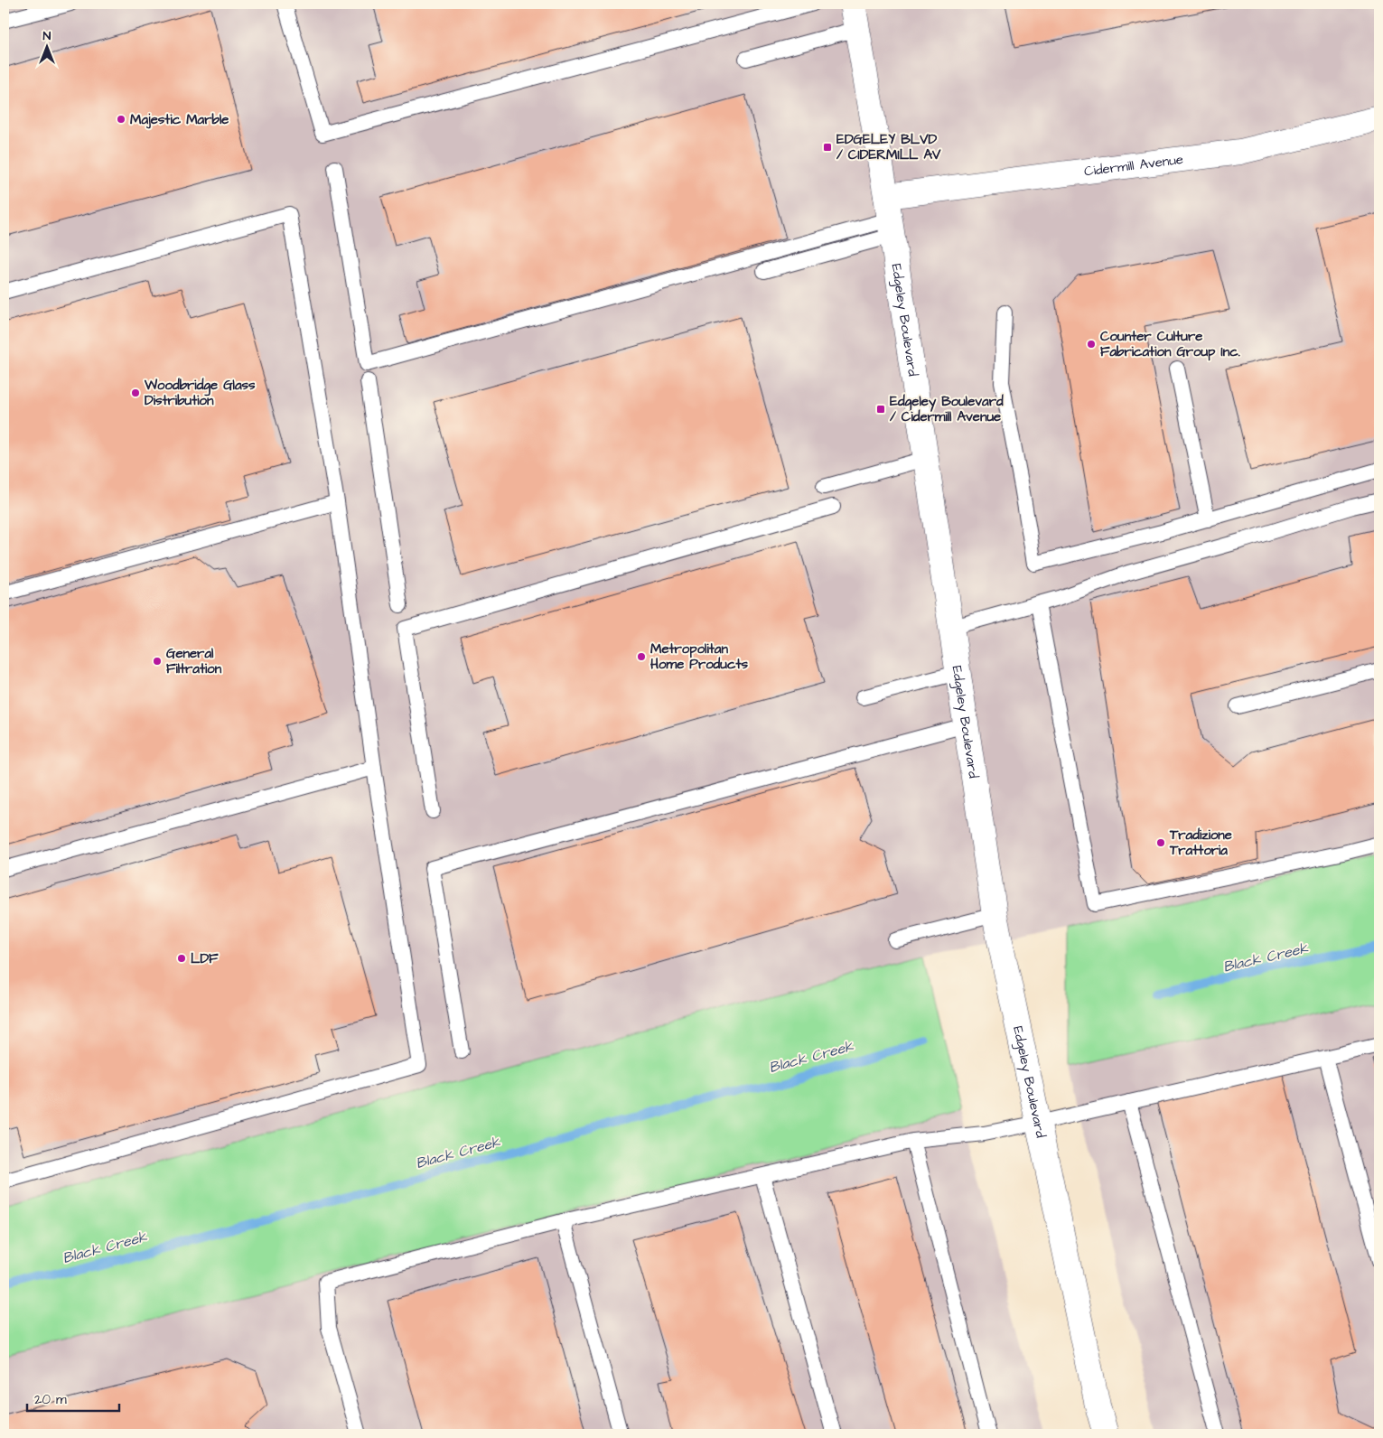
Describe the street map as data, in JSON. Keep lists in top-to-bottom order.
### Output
{
  "streets": {
    "street": ["Cidermill Avenue", "Edgeley Boulevard"]
  },
  "crossings": [
    ["Cidermill Avenue", "Edgeley Boulevard"]
  ],
  "water": ["Black Creek"],
  "places": {
    "other": [
      "Majestic Marble",
      "Counter Culture Fabrication Group Inc.",
      "Woodbridge Glass Distribution",
      "Metropolitan Home Products",
      "General Filtration",
      "Tradizione Trattoria",
      "LDF"
    ],
    "transit": ["EDGELEY BLVD / CIDERMILL AV", "Edgeley Boulevard / Cidermill Avenue"]
  },
  "scale_bar": "20 m",
  "north": "top"
}
